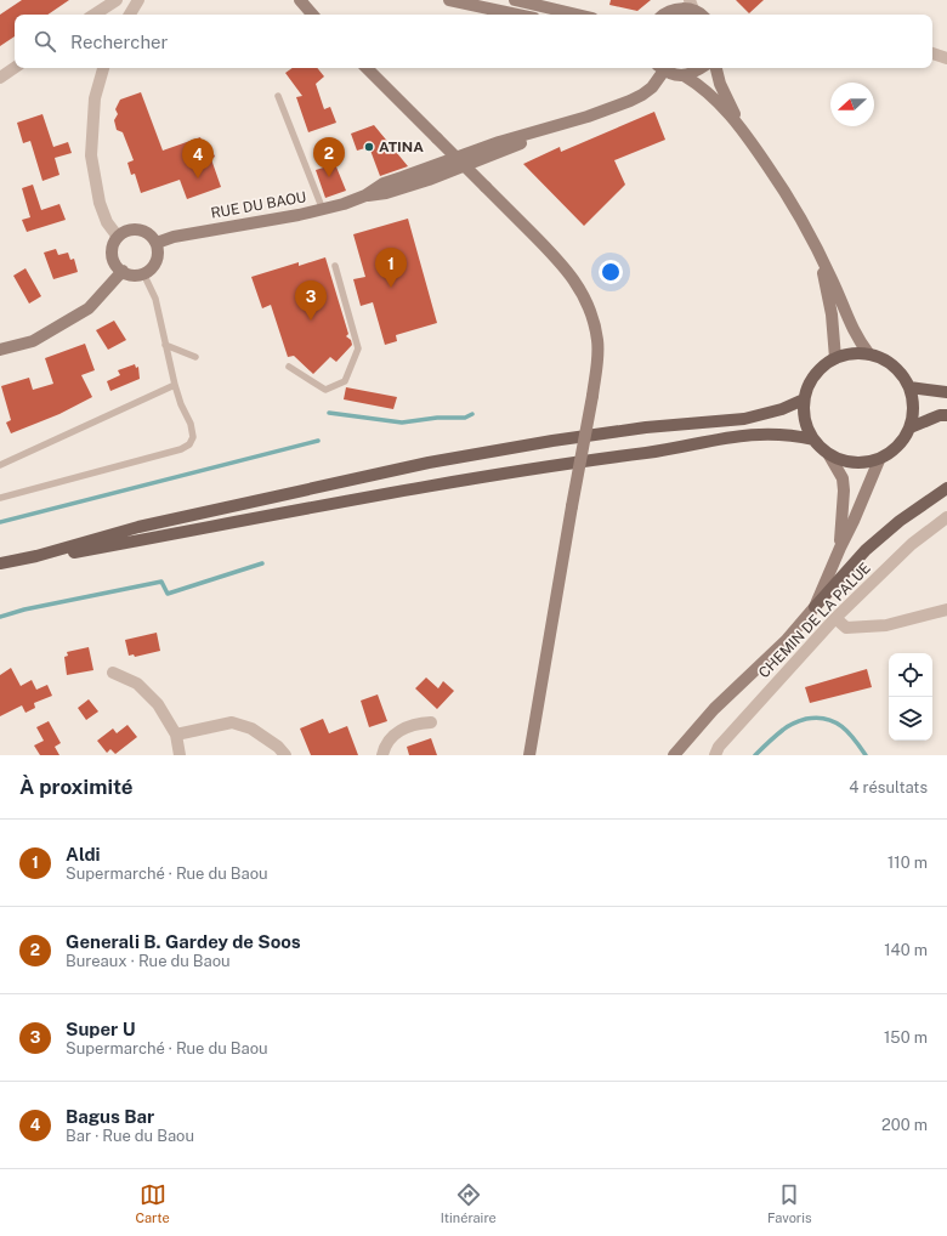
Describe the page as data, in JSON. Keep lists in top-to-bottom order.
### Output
{
  "streets": {
    "street": ["RUE DU BAOU", "CHEMIN DE LA PALUE"]
  },
  "places": ["ATINA"],
  "north": "left",
  "page": {
    "search": "Rechercher",
    "pins": [
      "2",
      "4",
      "1",
      "3"
    ],
    "heading": ["À proximité", "4 résultats"],
    "list": [
      {
        "mark": "1",
        "name": "Aldi",
        "note": "Supermarché · Rue du Baou",
        "value": "110 m"
      },
      {
        "mark": "2",
        "name": "Generali B. Gardey de Soos",
        "note": "Bureaux · Rue du Baou",
        "value": "140 m"
      },
      {
        "mark": "3",
        "name": "Super U",
        "note": "Supermarché · Rue du Baou",
        "value": "150 m"
      },
      {
        "mark": "4",
        "name": "Bagus Bar",
        "note": "Bar · Rue du Baou",
        "value": "200 m"
      }
    ],
    "nav": ["Carte", "Itinéraire", "Favoris"]
  }
}
